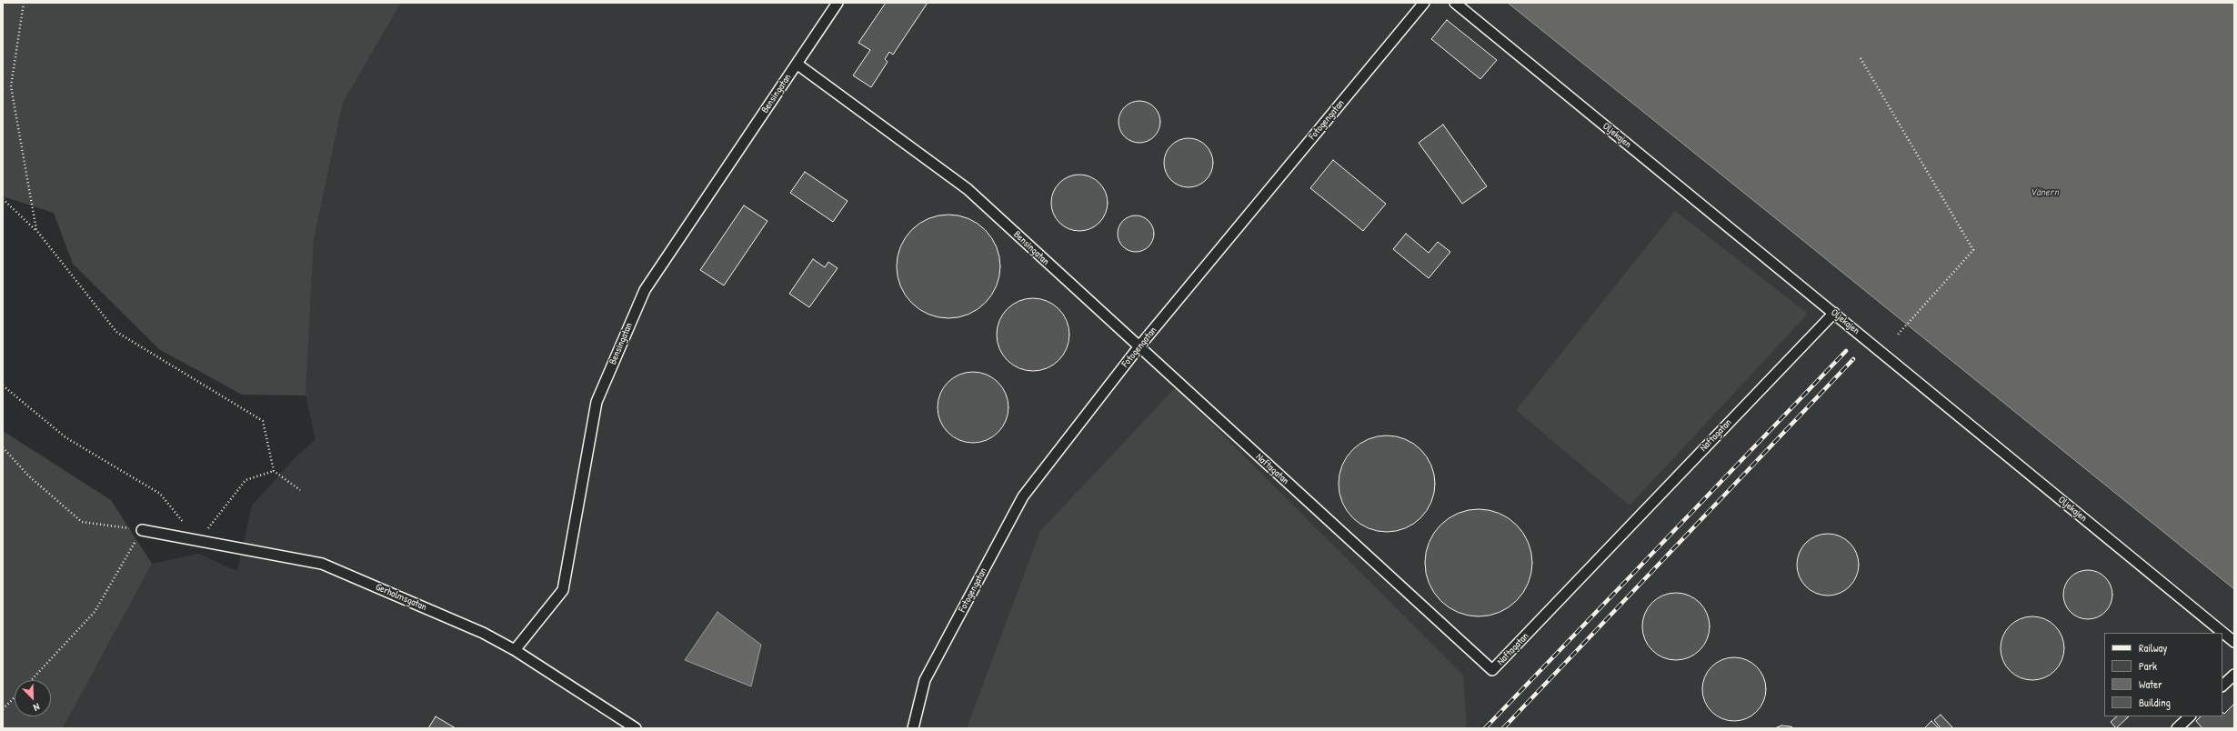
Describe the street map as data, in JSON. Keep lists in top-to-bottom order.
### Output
{
  "streets": {
    "lane": [
      "Bensingatan",
      "Fotogengatan",
      "Oljekajen",
      "Naftagatan",
      "Gerholmsgatan"
    ]
  },
  "crossings": [
    ["Bensingatan", "Fotogengatan"],
    ["Bensingatan", "Naftagatan"],
    ["Bensingatan", "Gerholmsgatan"],
    ["Fotogengatan", "Naftagatan"],
    ["Oljekajen", "Naftagatan"]
  ],
  "water": ["Vänern"],
  "legend": [
    "Railway",
    "Park",
    "Water",
    "Building"
  ],
  "north": "bottom right"
}
